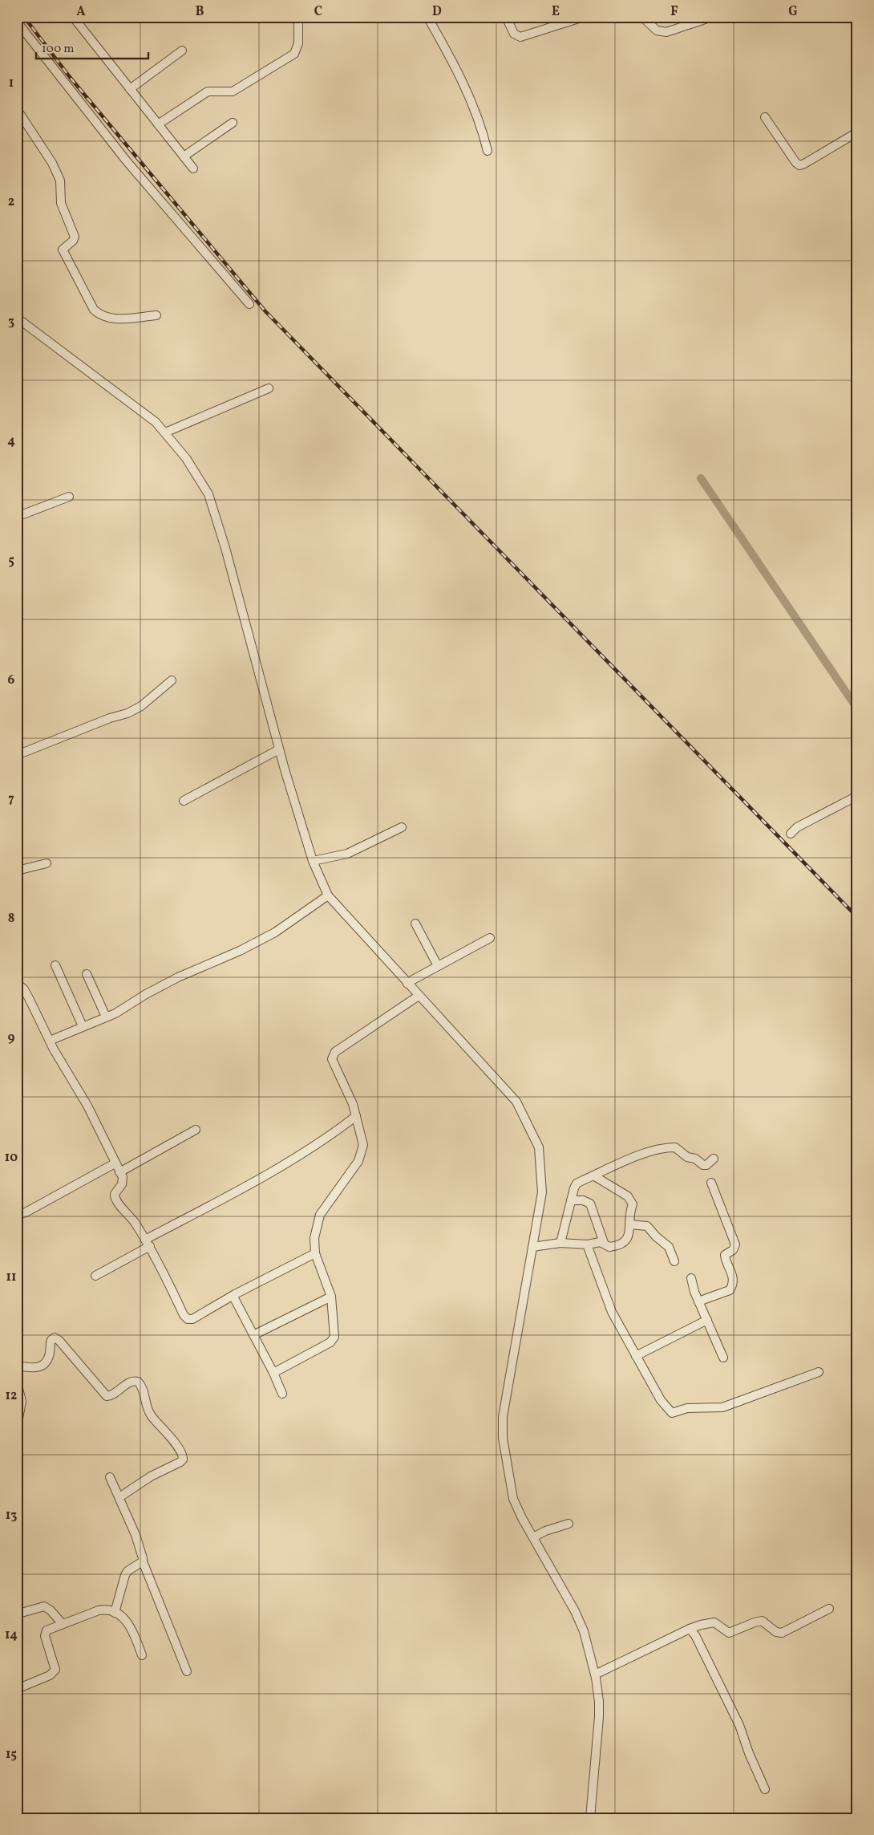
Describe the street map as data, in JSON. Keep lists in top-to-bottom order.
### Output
{
  "scale_bar": "100 m",
  "grid": {
    "columns": [
      "A",
      "B",
      "C",
      "D",
      "E",
      "F",
      "G"
    ],
    "rows": [
      "1",
      "2",
      "3",
      "4",
      "5",
      "6",
      "7",
      "8",
      "9",
      "10",
      "11",
      "12",
      "13",
      "14",
      "15"
    ]
  }
}
